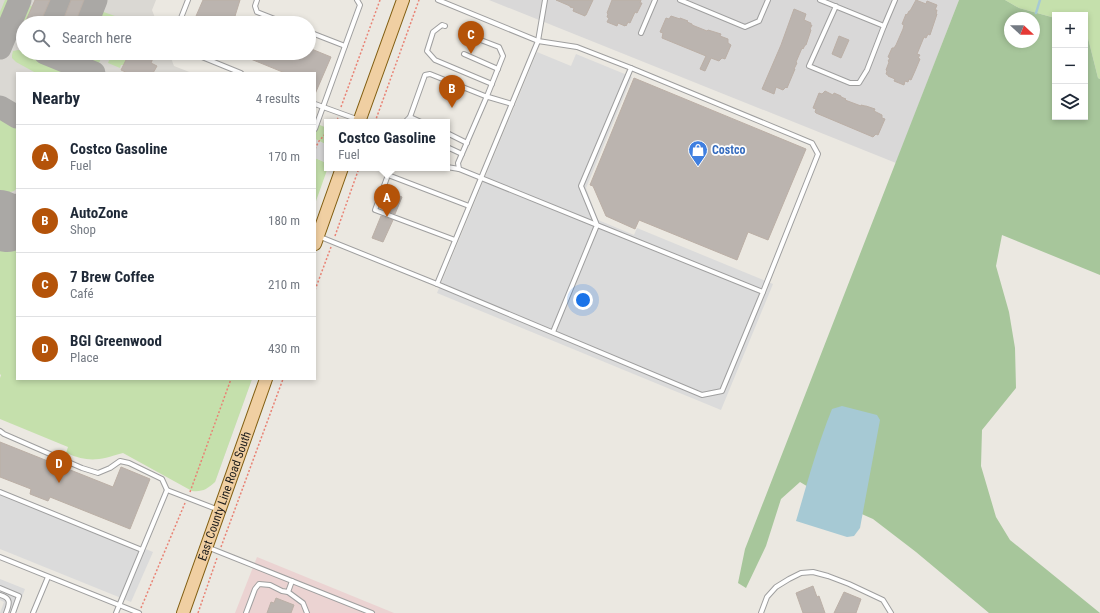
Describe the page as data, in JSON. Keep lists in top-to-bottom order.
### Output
{
  "streets": {
    "main road": ["East County Line Road South"]
  },
  "places": {
    "shop": ["Costco"]
  },
  "north": "right",
  "page": {
    "map_buttons": ["+", "−"],
    "search": "Search here",
    "pins": [
      "C",
      "B",
      "A",
      "D"
    ],
    "heading": ["Nearby", "4 results"],
    "popup": ["Costco Gasoline", "Fuel"],
    "list": [
      {
        "mark": "A",
        "name": "Costco Gasoline",
        "note": "Fuel",
        "value": "170 m"
      },
      {
        "mark": "B",
        "name": "AutoZone",
        "note": "Shop",
        "value": "180 m"
      },
      {
        "mark": "C",
        "name": "7 Brew Coffee",
        "note": "Café",
        "value": "210 m"
      },
      {
        "mark": "D",
        "name": "BGI Greenwood",
        "note": "Place",
        "value": "430 m"
      }
    ]
  }
}
